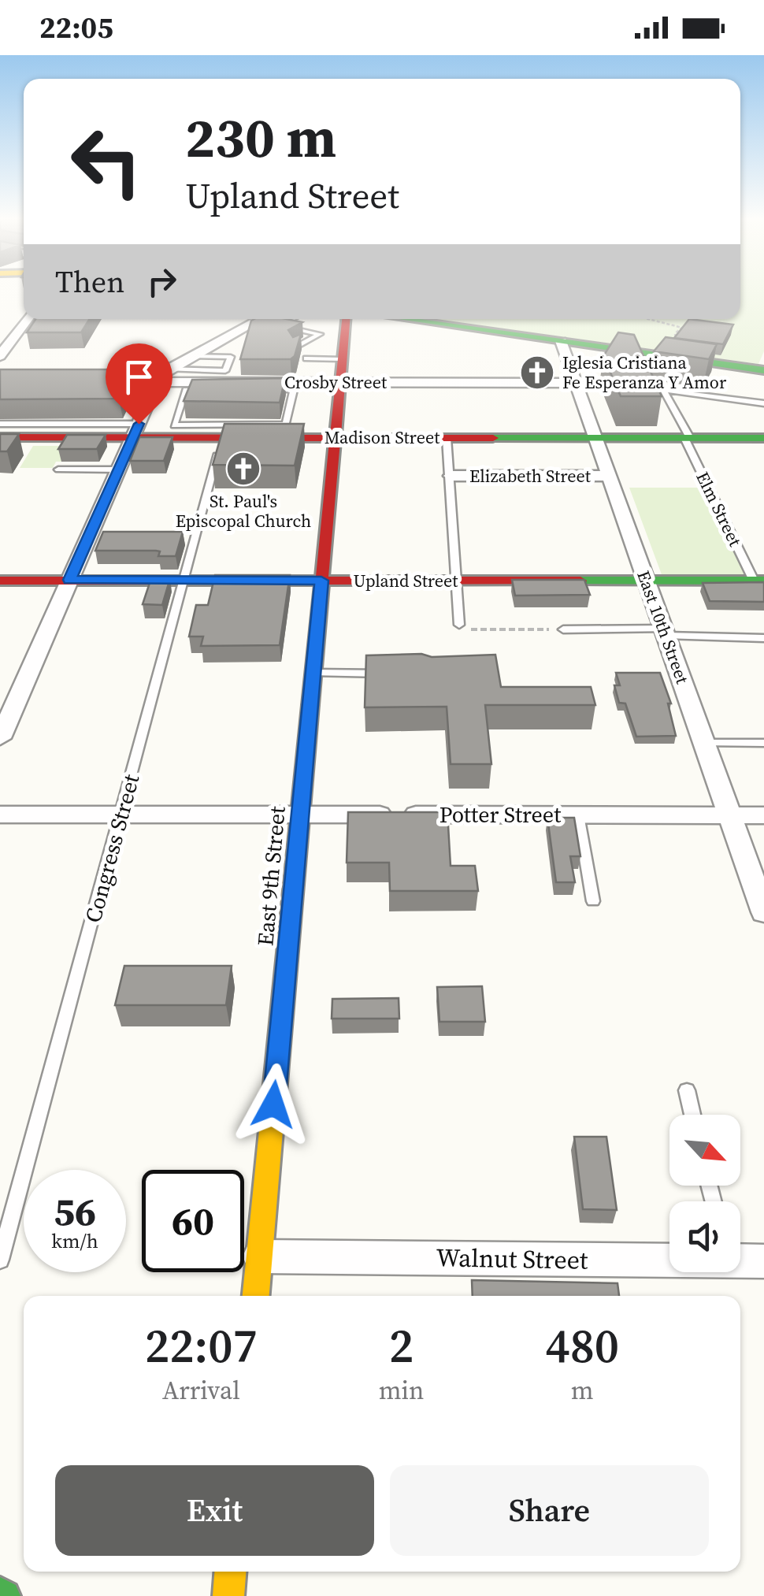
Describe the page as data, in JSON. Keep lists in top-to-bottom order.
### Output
{
  "streets": {
    "main road": ["Madison Street", "Upland Street", "East 9th Street"],
    "street": [
      "Crosby Street",
      "Elizabeth Street",
      "East 10th Street",
      "Potter Street",
      "Walnut Street"
    ],
    "lane": ["Elm Street", "Congress Street"]
  },
  "crossings": [
    ["Crosby Street", "East 10th Street"],
    ["Crosby Street", "East 9th Street"],
    ["Madison Street", "Elm Street"],
    ["Madison Street", "East 10th Street"],
    ["Madison Street", "Congress Street"],
    ["Madison Street", "East 9th Street"],
    ["Elizabeth Street", "East 10th Street"],
    ["Elm Street", "Upland Street"],
    ["Upland Street", "East 10th Street"],
    ["Upland Street", "Congress Street"],
    ["Upland Street", "East 9th Street"],
    ["East 10th Street", "Potter Street"],
    ["Potter Street", "Congress Street"],
    ["Potter Street", "East 9th Street"],
    ["East 9th Street", "Walnut Street"]
  ],
  "places": {
    "church": ["Iglesia Cristiana Fe Esperanza Y Amor", "St. Paul's Episcopal Church"]
  },
  "north": "bottom right",
  "page": {
    "status": "22:05",
    "turn": ["230 m", "Upland Street"],
    "then": "Then",
    "speed": "56 km/h",
    "limit": "60",
    "eta": [
      "22:07",
      "Arrival",
      "2",
      "min",
      "480",
      "m"
    ],
    "buttons": ["Exit", "Share"]
  }
}
